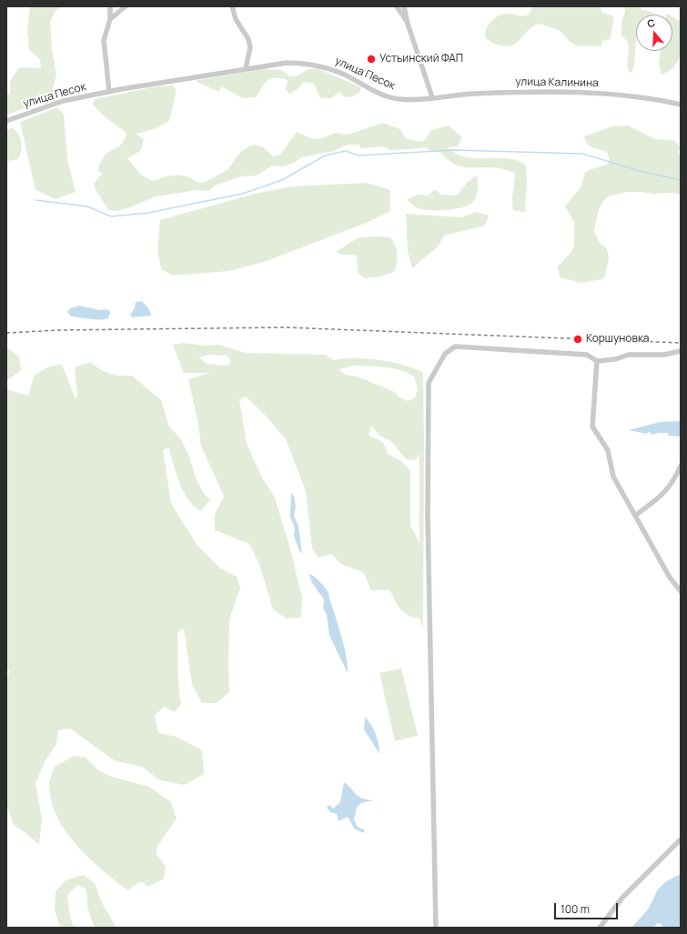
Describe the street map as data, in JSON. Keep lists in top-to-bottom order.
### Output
{
  "streets": {
    "street": ["улица Песок", "улица Калинина"]
  },
  "crossings": [
    ["улица Песок", "улица Калинина"]
  ],
  "places": ["Устьинский ФАП", "Коршуновка"],
  "scale_bar": "100 m",
  "north": "top"
}
